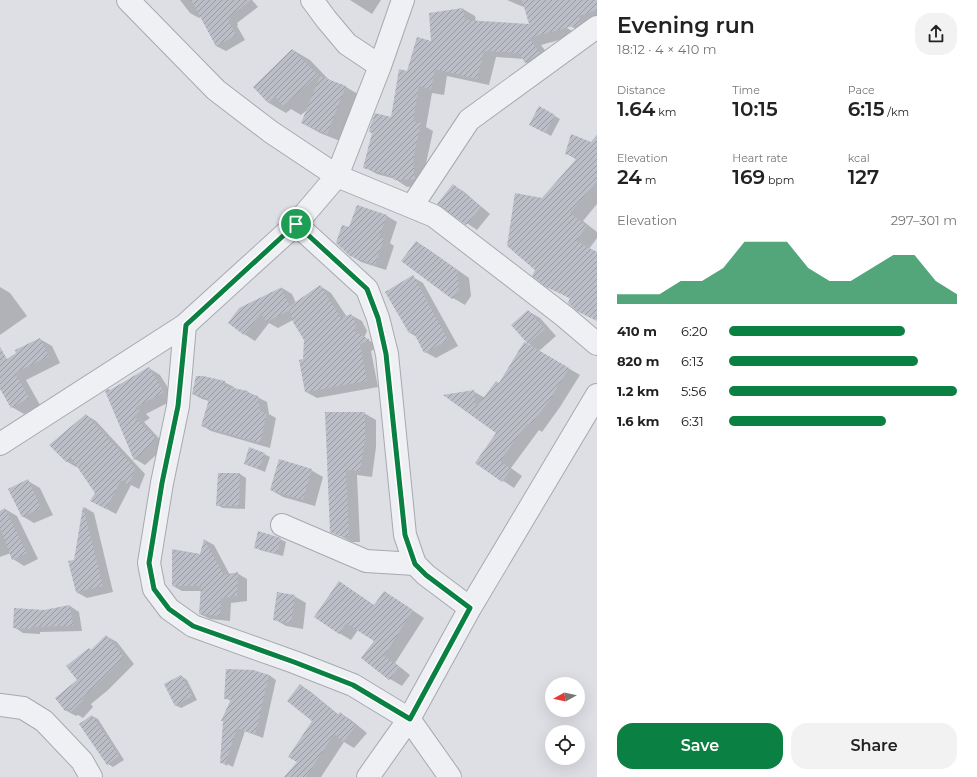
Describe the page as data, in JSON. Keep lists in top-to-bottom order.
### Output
{
  "north": "left",
  "page": {
    "heading": ["Evening run", "18:12 · 4 × 410 m"],
    "stats": [
      ["Distance", "1.64 km"],
      ["Time", "10:15"],
      ["Pace", "6:15 /km"],
      ["Elevation", "24 m"],
      ["Heart rate", "169 bpm"],
      ["kcal", "127"]
    ],
    "chart": ["Elevation", "297–301 m"],
    "list": [
      {
        "name": "410 m",
        "note": "6:20"
      },
      {
        "name": "820 m",
        "note": "6:13"
      },
      {
        "name": "1.2 km",
        "note": "5:56"
      },
      {
        "name": "1.6 km",
        "note": "6:31"
      }
    ],
    "buttons": ["Save", "Share"]
  }
}
